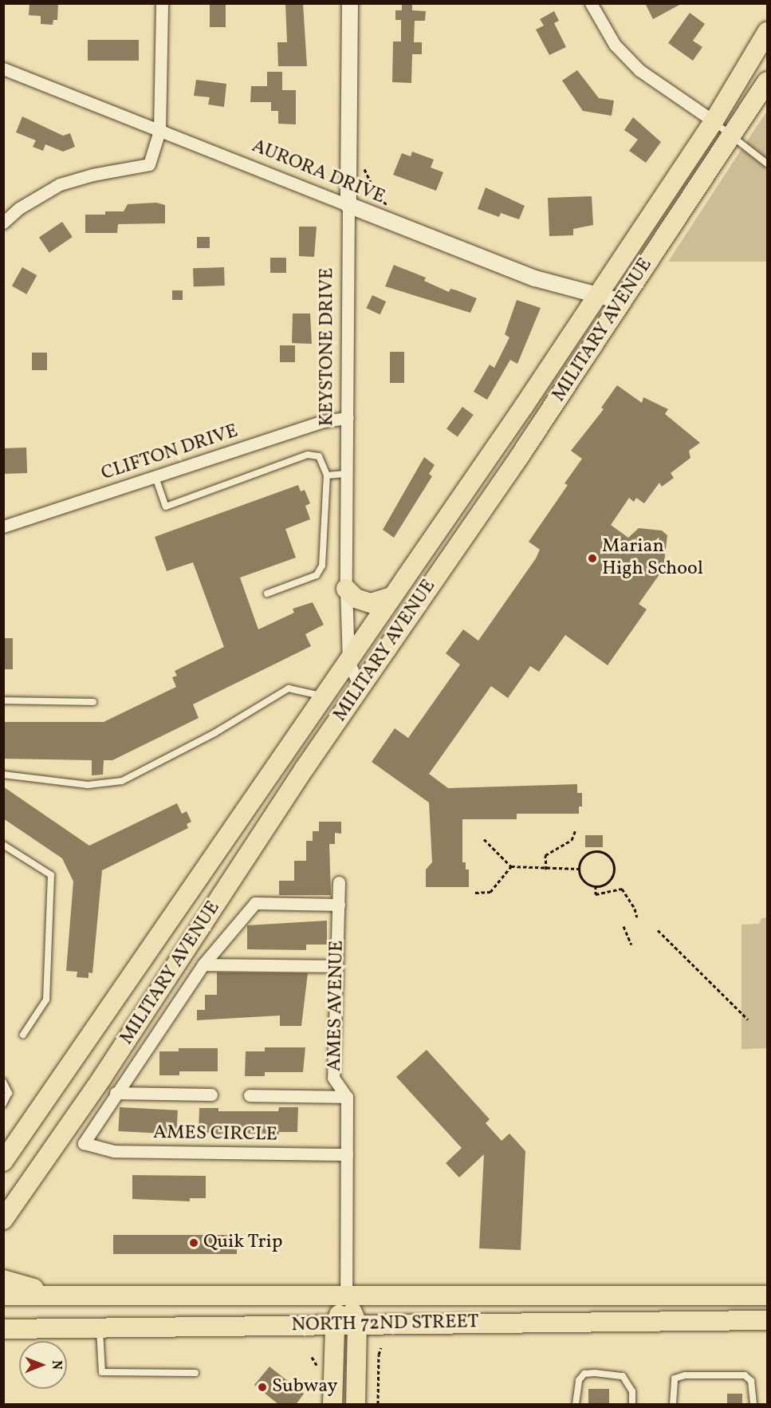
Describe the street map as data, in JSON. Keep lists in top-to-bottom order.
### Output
{
  "streets": {
    "main road": ["MILITARY AVENUE", "AMES AVENUE", "NORTH 72ND STREET"],
    "street": [
      "AURORA DRIVE",
      "KEYSTONE DRIVE",
      "CLIFTON DRIVE",
      "AMES CIRCLE"
    ]
  },
  "crossings": [
    ["AURORA DRIVE", "MILITARY AVENUE"],
    ["AURORA DRIVE", "KEYSTONE DRIVE"],
    ["MILITARY AVENUE", "KEYSTONE DRIVE"],
    ["KEYSTONE DRIVE", "CLIFTON DRIVE"],
    ["AMES AVENUE", "AMES CIRCLE"],
    ["AMES AVENUE", "NORTH 72ND STREET"]
  ],
  "places": ["Marian High School", "Quik Trip", "Subway"],
  "north": "right"
}
